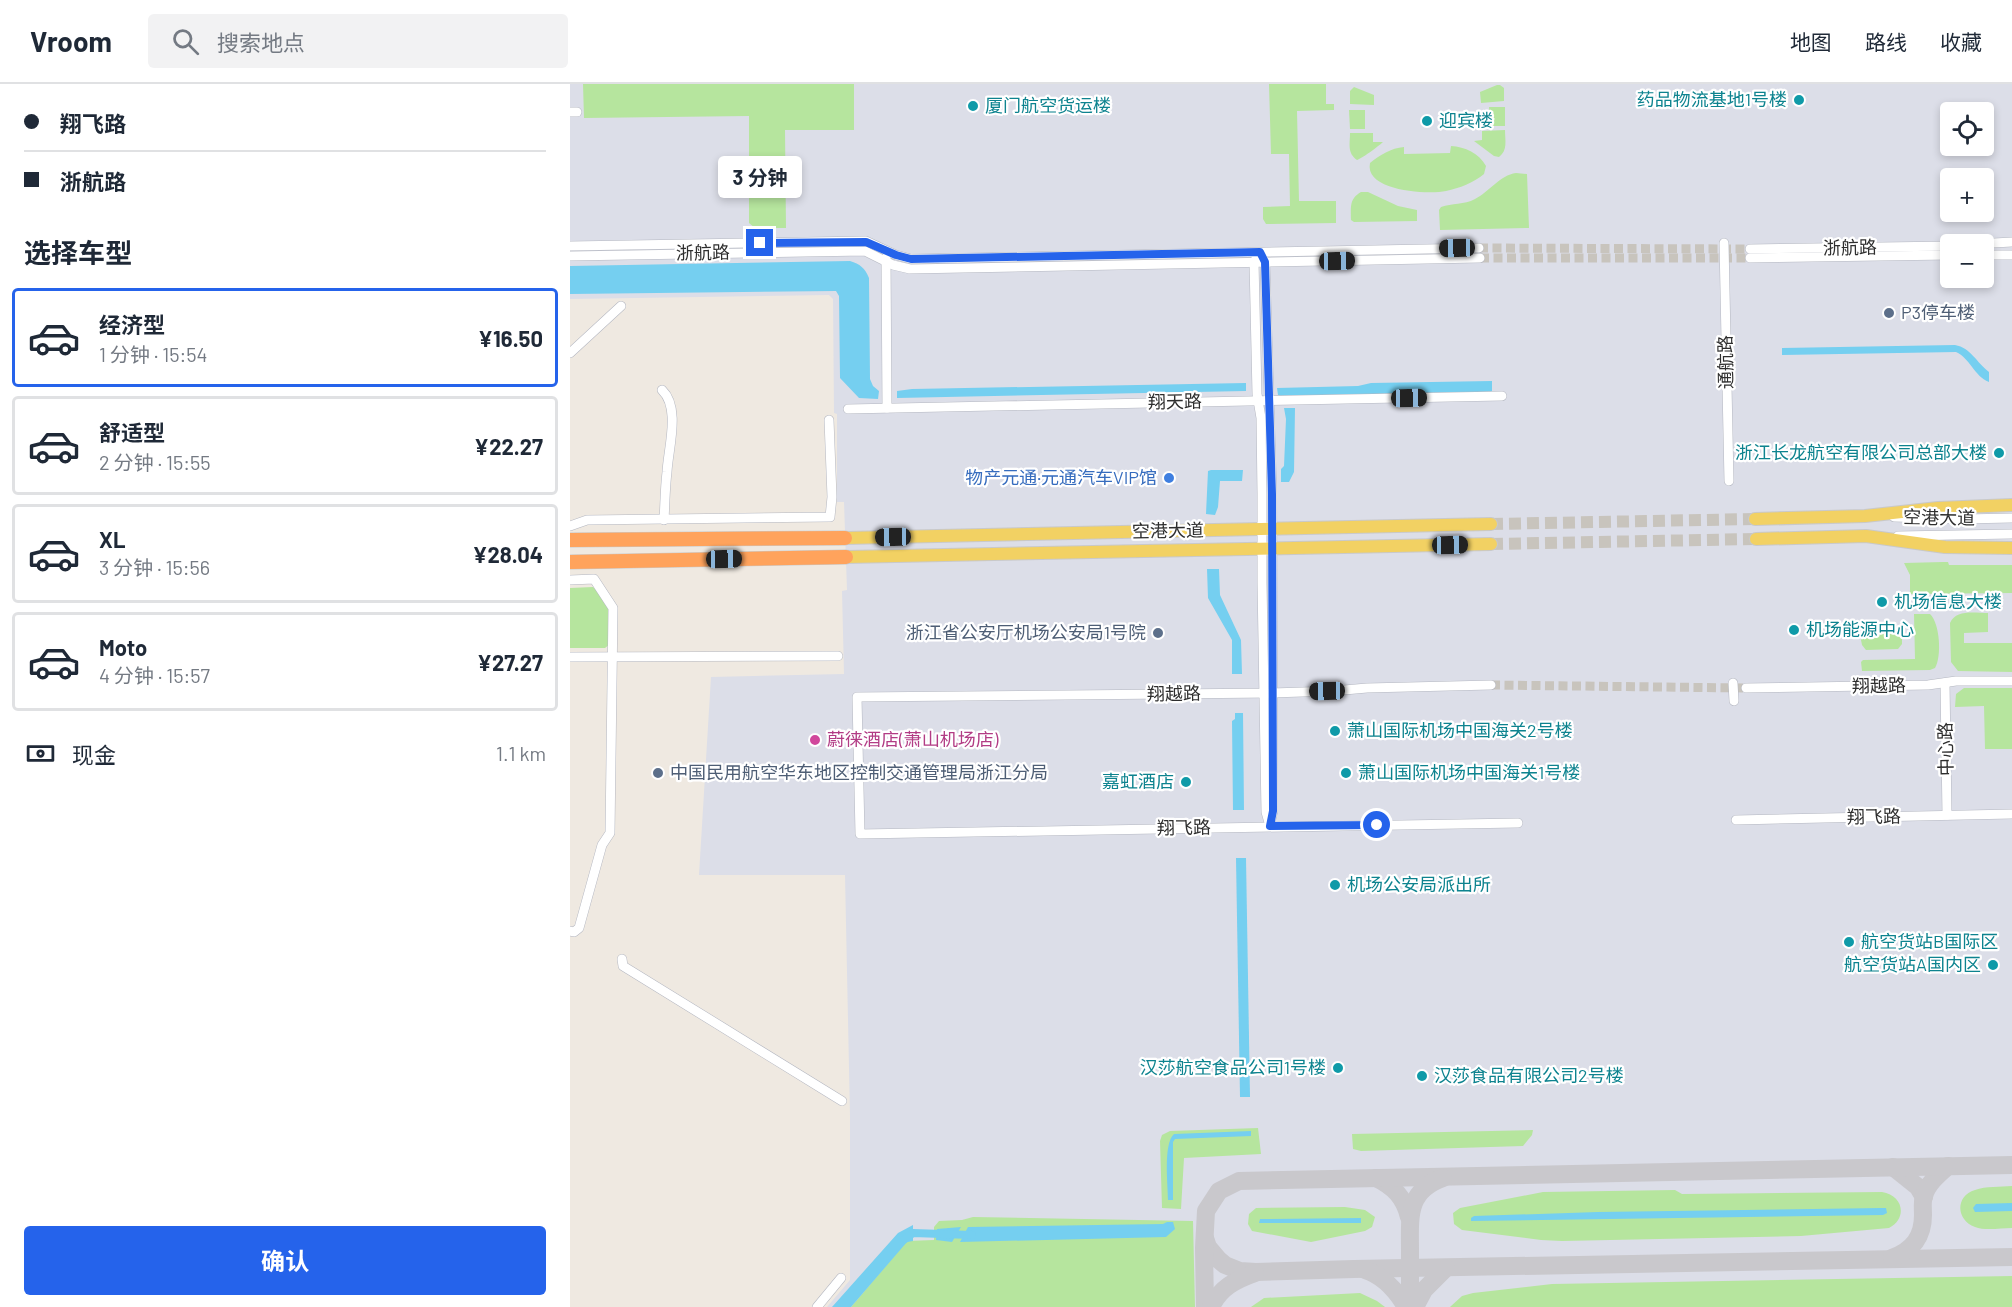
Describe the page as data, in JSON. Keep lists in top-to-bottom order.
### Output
{
  "streets": {
    "main road": ["空港大道"],
    "street": [
      "浙航路",
      "通航路",
      "翔天路",
      "翔越路",
      "中心路",
      "翔飞路"
    ]
  },
  "crossings": [
    ["翔越路", "中心路"],
    ["翔越路", "翔飞路"],
    ["中心路", "翔飞路"]
  ],
  "places": [
    "药品物流基地1号楼",
    "厦门航空货运楼",
    "迎宾楼",
    "P3停车楼",
    "浙江长龙航空有限公司总部大楼",
    "物产元通·元通汽车VIP馆",
    "机场信息大楼",
    "机场能源中心",
    "浙江省公安厅机场公安局1号院",
    "萧山国际机场中国海关2号楼",
    "蔚徕酒店(萧山机场店)",
    "中国民用航空华东地区控制交通管理局浙江分局",
    "萧山国际机场中国海关1号楼",
    "嘉虹酒店",
    "机场公安局派出所",
    "航空货站B国际区",
    "航空货站A国内区",
    "汉莎航空食品公司1号楼",
    "汉莎食品有限公司2号楼"
  ],
  "page": {
    "header": "Vroom",
    "search": "搜索地点",
    "nav": ["地图", "路线", "收藏"],
    "banner": ["翔飞路", "浙航路"],
    "map_buttons": ["+", "−"],
    "bubble": "3 分钟",
    "heading": "选择车型",
    "list": [
      {
        "name": "经济型",
        "note": "1 分钟 · 15:54",
        "value": "¥16.50"
      },
      {
        "name": "舒适型",
        "note": "2 分钟 · 15:55",
        "value": "¥22.27"
      },
      {
        "name": "XL",
        "note": "3 分钟 · 15:56",
        "value": "¥28.04"
      },
      {
        "name": "Moto",
        "note": "4 分钟 · 15:57",
        "value": "¥27.27"
      }
    ],
    "pay": ["现金", "1.1 km"],
    "buttons": "确认"
  }
}
